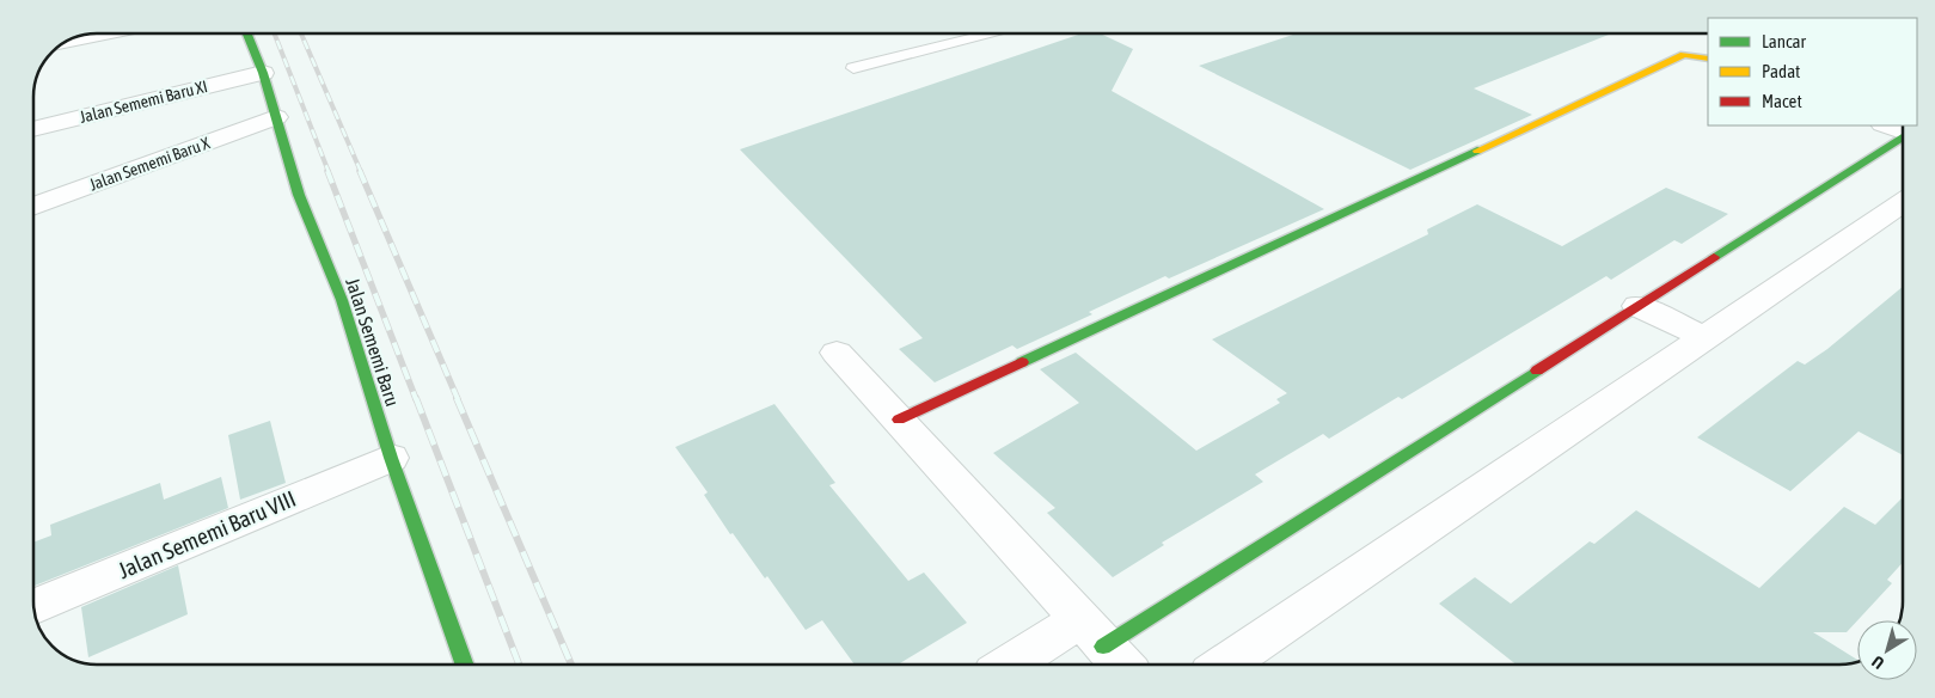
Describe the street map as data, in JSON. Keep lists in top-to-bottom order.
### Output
{
  "streets": {
    "street": [
      "Jalan Sememi Baru XI",
      "Jalan Sememi Baru X",
      "Jalan Sememi Baru",
      "Jalan Sememi Baru VIII"
    ]
  },
  "crossings": [
    ["Jalan Sememi Baru XI", "Jalan Sememi Baru"],
    ["Jalan Sememi Baru X", "Jalan Sememi Baru"],
    ["Jalan Sememi Baru", "Jalan Sememi Baru VIII"]
  ],
  "legend": ["Lancar", "Padat", "Macet"],
  "north": "bottom left"
}
